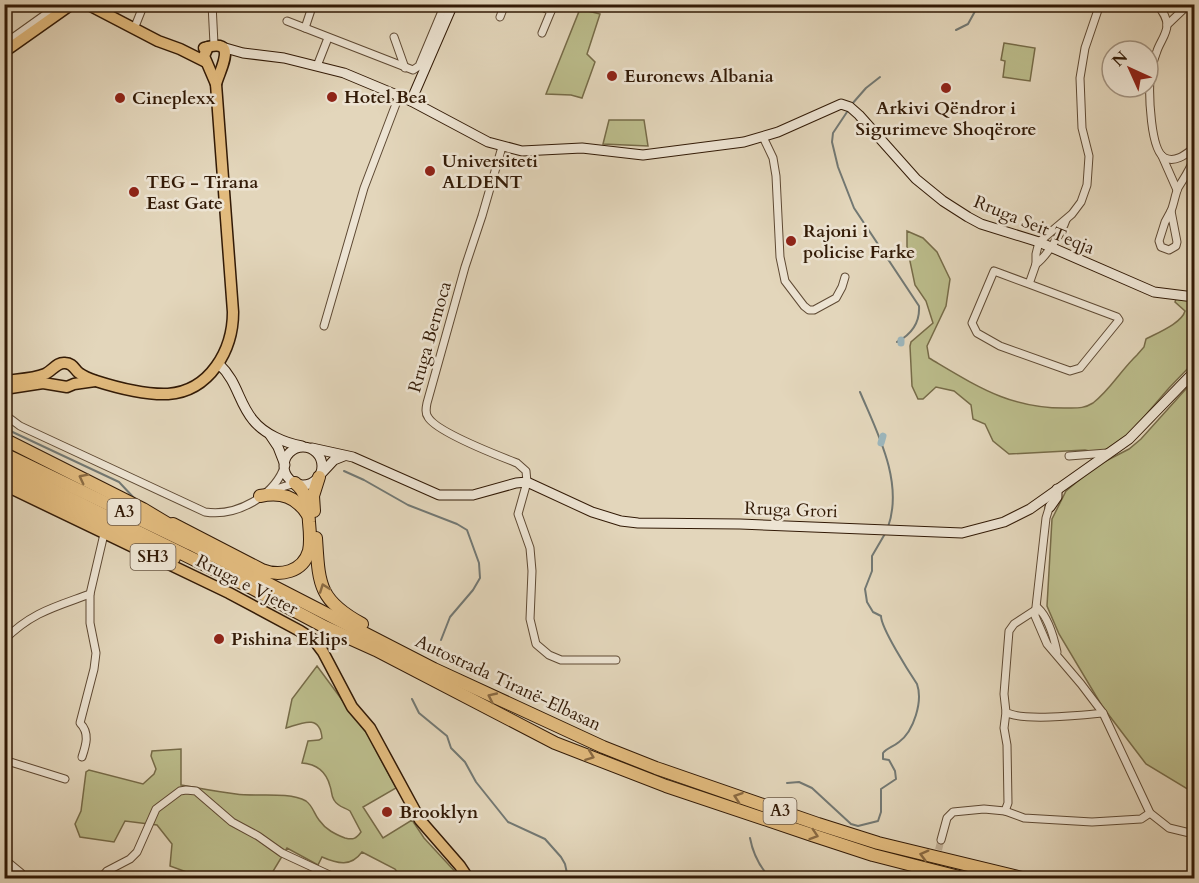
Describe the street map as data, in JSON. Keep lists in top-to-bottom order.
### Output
{
  "streets": {
    "highway": ["A3", "Autostrada Tiranë-Elbasan"],
    "main road": [
      "Rruga Seit Teqja",
      "Rruga Grori",
      "SH3",
      "Rruga e Vjeter"
    ],
    "street": ["Rruga Bernoca"]
  },
  "crossings": [
    ["Rruga Seit Teqja", "Rruga Bernoca"],
    ["Rruga Bernoca", "Rruga Grori"]
  ],
  "places": [
    "Euronews Albania",
    "Arkivi Qëndror i Sigurimeve Shoqërore",
    "Hotel Bea",
    "Cineplexx",
    "Universiteti ALDENT",
    "TEG - Tirana East Gate",
    "Rajoni i policise Farke",
    "Pishina Eklips",
    "Brooklyn"
  ],
  "north": "top left"
}
